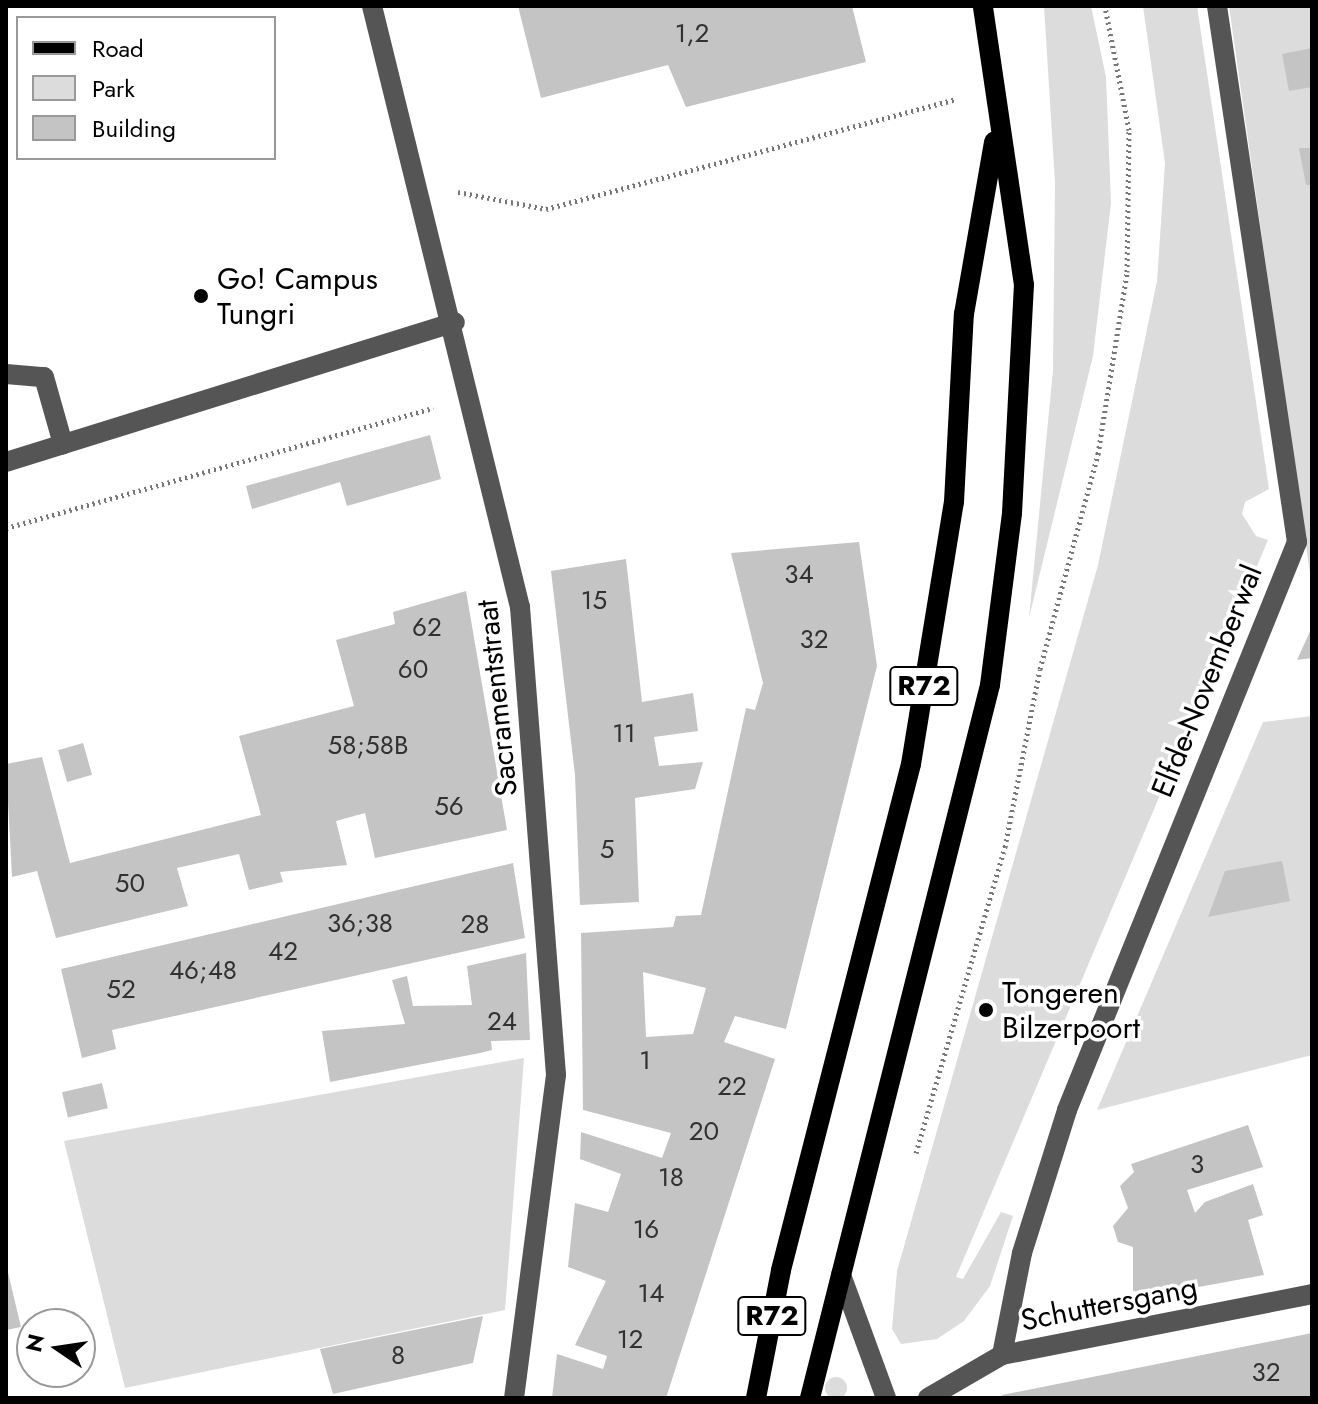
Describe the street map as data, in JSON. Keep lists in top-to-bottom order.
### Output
{
  "streets": {
    "main road": ["R72"],
    "street": ["Elfde-Novemberwal", "Sacramentstraat", "Schuttersgang"]
  },
  "crossings": [
    ["Elfde-Novemberwal", "Schuttersgang"]
  ],
  "places": ["Go! Campus Tungri", "Tongeren Bilzerpoort"],
  "house_numbers": [
    "1,2",
    "34",
    "15",
    "62",
    "32",
    "60",
    "11",
    "58;58B",
    "56",
    "5",
    "50",
    "36;38",
    "28",
    "42",
    "46;48",
    "52",
    "24",
    "1",
    "22",
    "20",
    "3",
    "18",
    "16",
    "14",
    "12",
    "8",
    "32"
  ],
  "legend": ["Road", "Park", "Building"],
  "north": "left"
}
